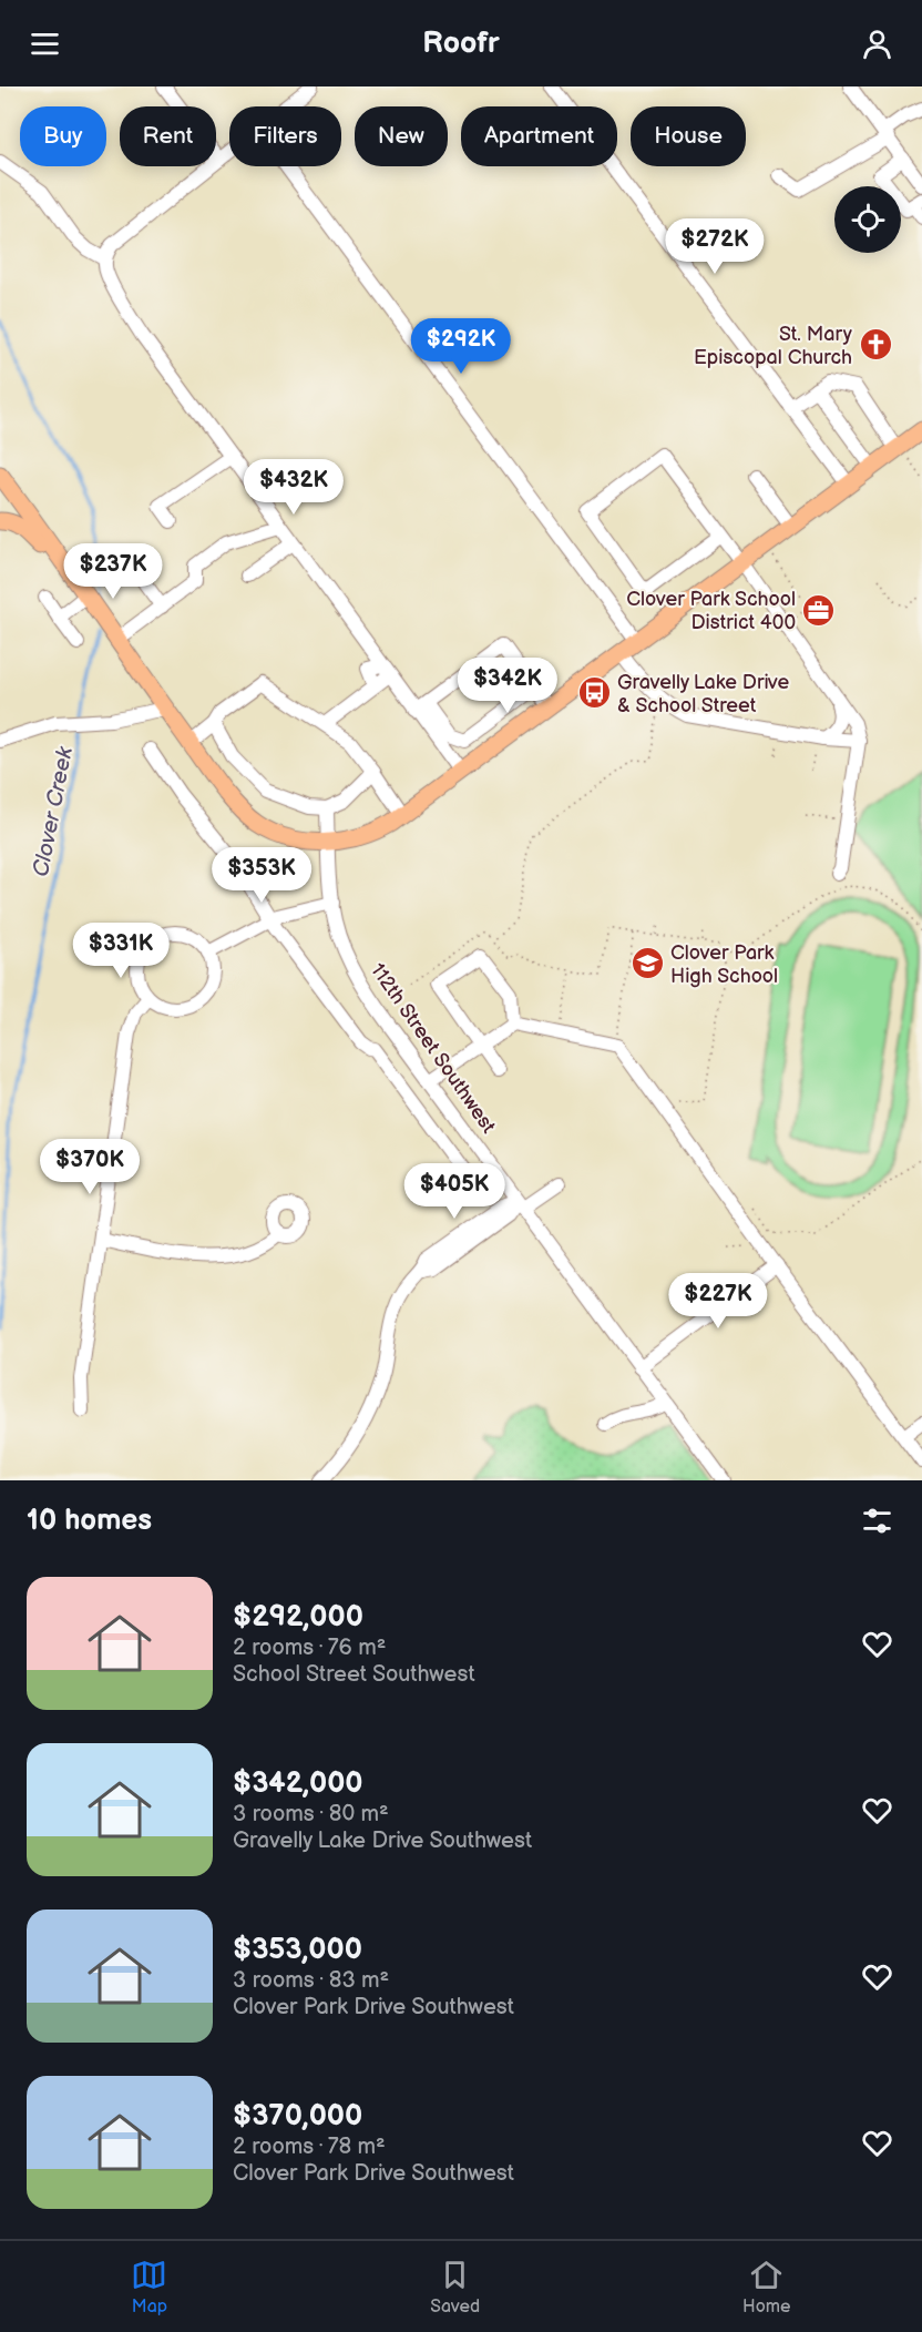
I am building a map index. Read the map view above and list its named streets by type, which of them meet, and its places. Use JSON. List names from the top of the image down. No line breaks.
{"streets":{"street":["112th Street Southwest"]},"water":["Clover Creek"],"places":{"church":["St. Mary Episcopal Church"],"office":["Clover Park School District 400"],"bus stop":["Gravelly Lake Drive & School Street"],"school or university":["Clover Park High School"]},"page":{"header":"Roofr","chip":["Buy","Rent","Filters","New","Apartment","House"],"price":["$272K","$292K","$432K","$237K","$342K","$353K","$331K","$370K","$405K","$227K"],"heading":"10 homes","list":[{"name":"$292,000","note":"2 rooms · 76 m² · School Street Southwest"},{"name":"$342,000","note":"3 rooms · 80 m² · Gravelly Lake Drive Southwest"},{"name":"$353,000","note":"3 rooms · 83 m² · Clover Park Drive Southwest"},{"name":"$370,000","note":"2 rooms · 78 m² · Clover Park Drive Southwest"}],"tabs":["Map","Saved","Home"]}}
